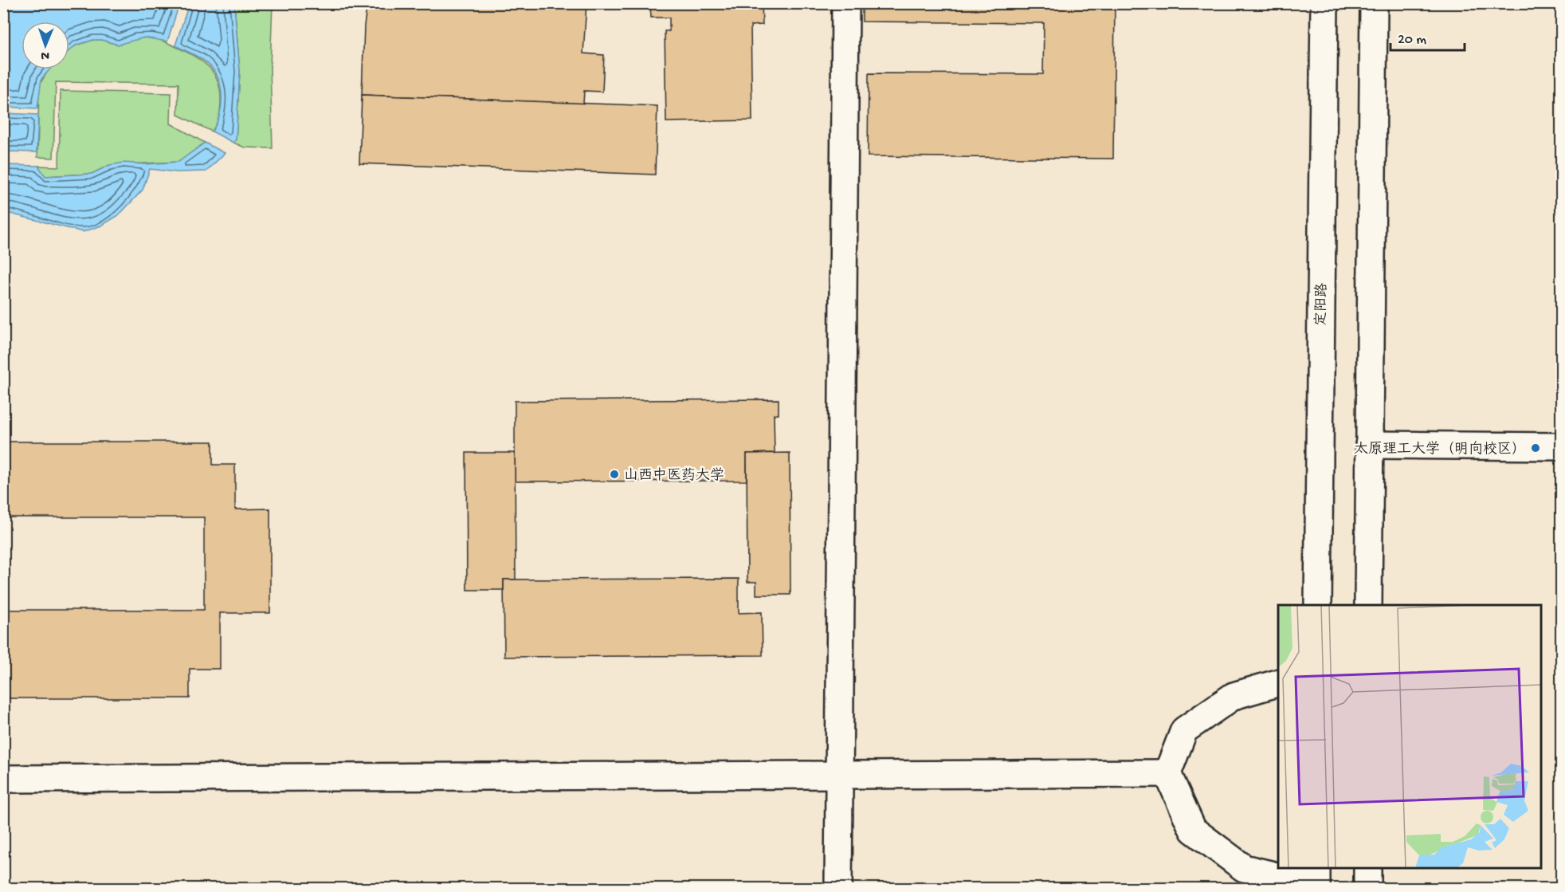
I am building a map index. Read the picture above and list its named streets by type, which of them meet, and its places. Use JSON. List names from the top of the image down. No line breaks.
{"streets":{"street":["定阳路"]},"places":["太原理工大学（明向校区）","山西中医药大学"],"scale_bar":"20 m","north":"bottom"}
